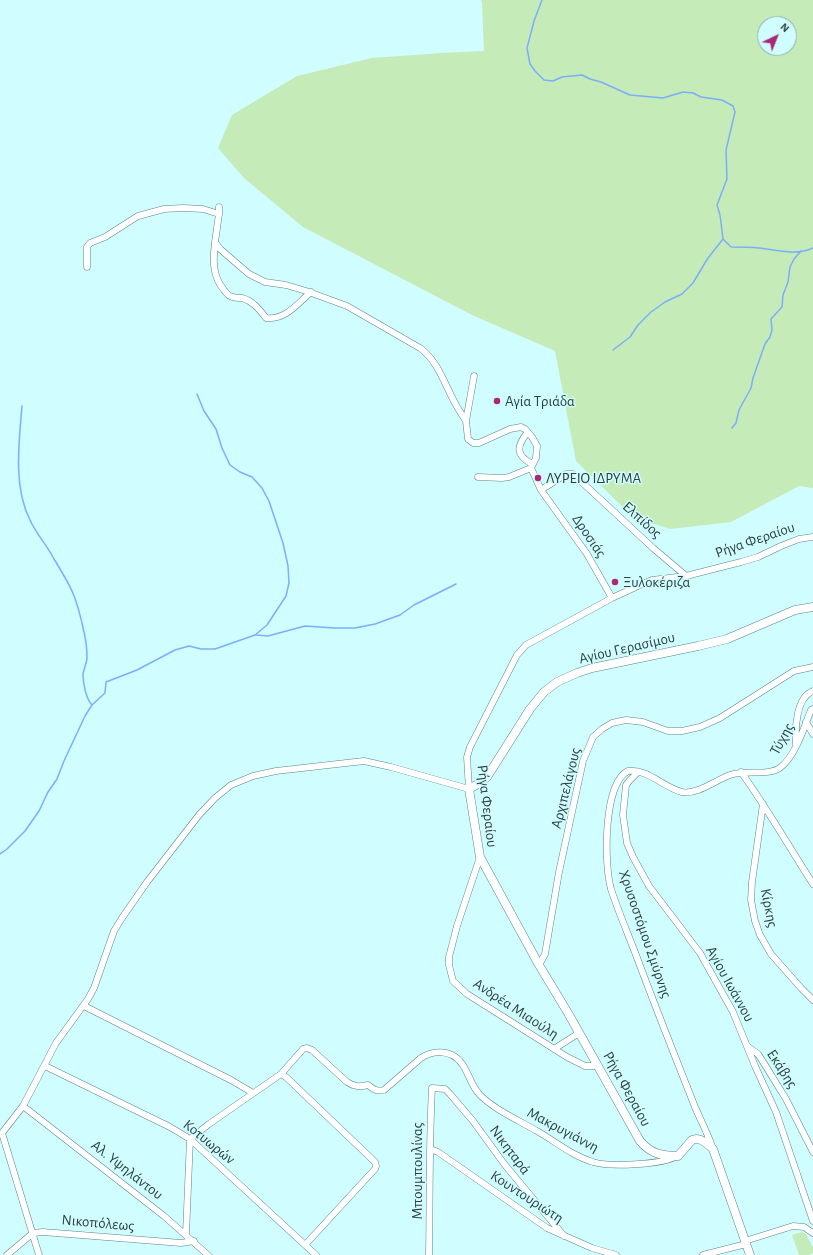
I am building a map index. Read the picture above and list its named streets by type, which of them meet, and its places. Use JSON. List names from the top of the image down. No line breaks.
{"streets":{"street":["Ελπίδος","Δροσιάς","Ρήγα Φεραίου","Αγίου Γερασίμου","Τύχης","Αρχιπελάγους","Κίρκης","Χρυσοστόμου Σμύρνης","Αγίου Ιωάννου","Ανδρέα Μιαούλη","Εκάβης","Μακρυγιάννη","Κοτυωρών","Νικηταρά","Αλ. Υψηλάντου","Μπουμπουλίνας","Κουντουριώτη","Νικοπόλεως"]},"crossings":[["Ελπίδος","Δροσιάς"],["Ελπίδος","Ρήγα Φεραίου"],["Δροσιάς","Ρήγα Φεραίου"],["Ρήγα Φεραίου","Αγίου Γερασίμου"],["Ρήγα Φεραίου","Αρχιπελάγους"],["Ρήγα Φεραίου","Ανδρέα Μιαούλη"],["Ρήγα Φεραίου","Μακρυγιάννη"],["Χρυσοστόμου Σμύρνης","Αγίου Ιωάννου"],["Αγίου Ιωάννου","Εκάβης"],["Νικηταρά","Μπουμπουλίνας"],["Νικηταρά","Κουντουριώτη"],["Αλ. Υψηλάντου","Νικοπόλεως"],["Μπουμπουλίνας","Κουντουριώτη"]],"places":["Αγία Τριάδα","ΛΥΡΕΙΟ ΙΔΡΥΜΑ","Ξυλοκέριζα"],"north":"top right"}
